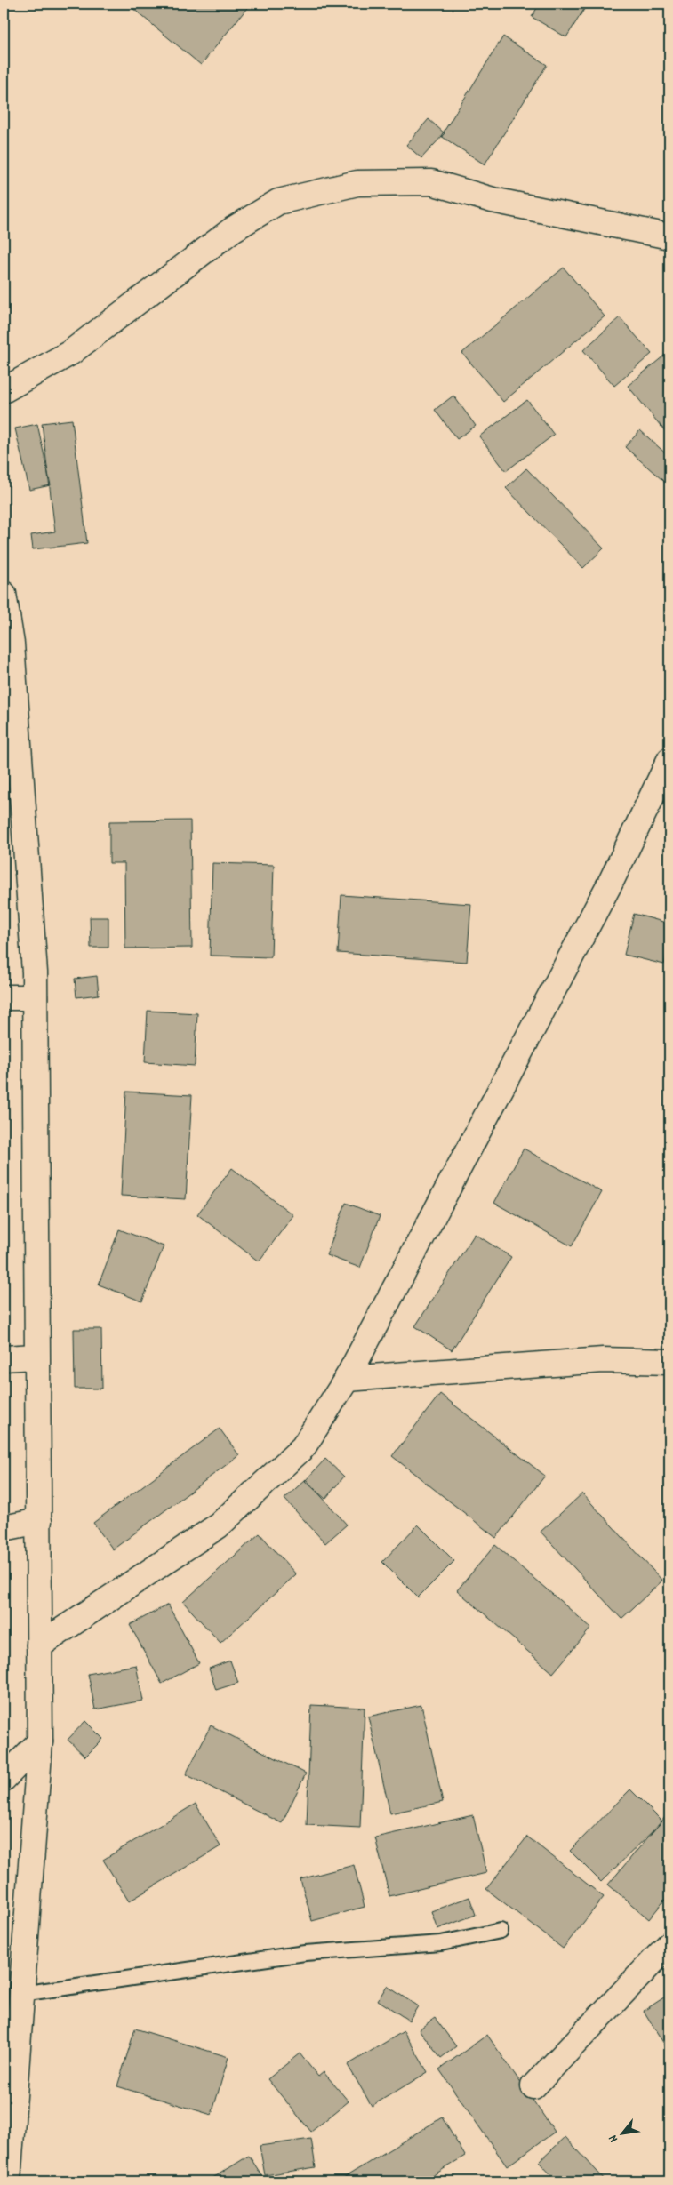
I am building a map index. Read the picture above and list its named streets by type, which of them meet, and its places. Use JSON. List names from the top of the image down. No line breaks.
{"north":"bottom left"}
